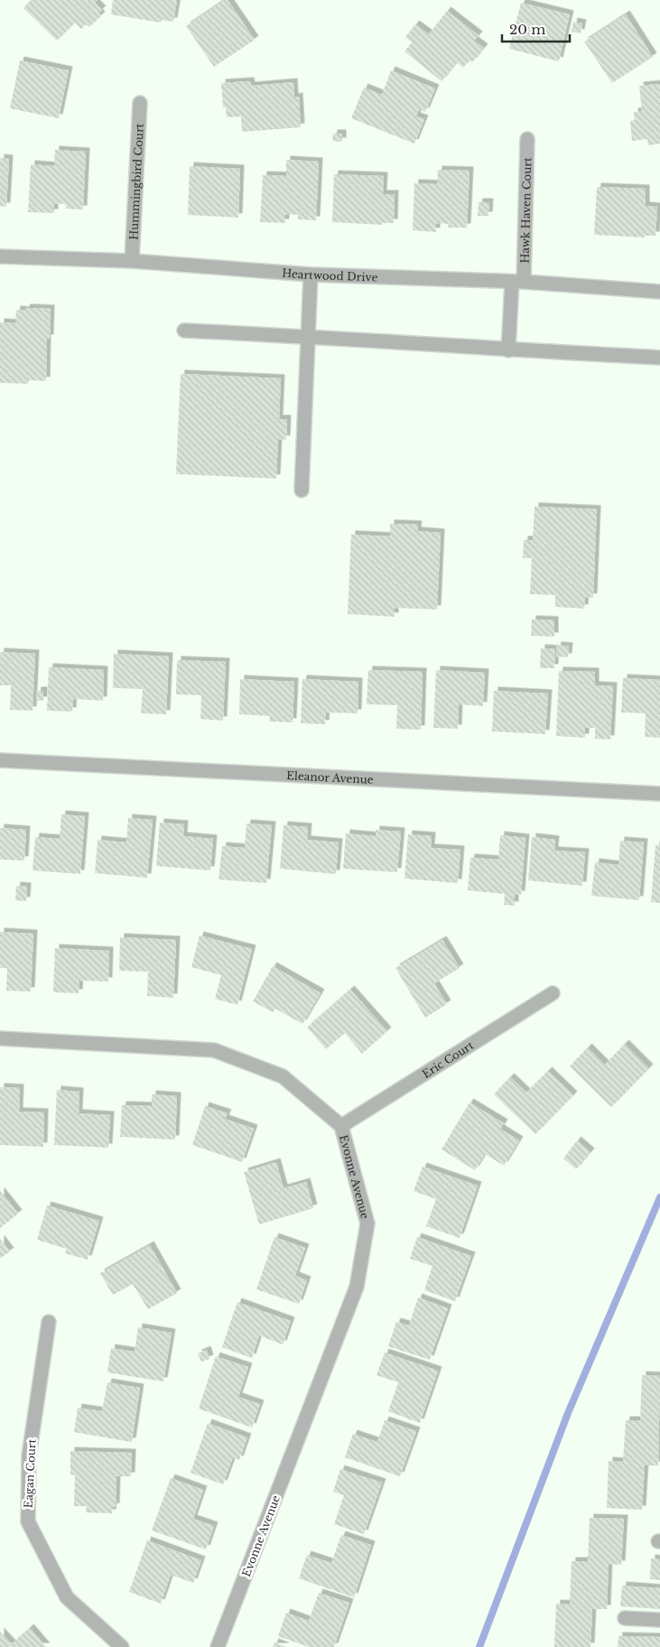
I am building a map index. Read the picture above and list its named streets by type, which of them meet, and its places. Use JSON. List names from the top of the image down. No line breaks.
{"streets":{"street":["Hummingbird Court","Hawk Haven Court","Heartwood Drive","Eleanor Avenue","Eric Court","Evonne Avenue","Eagan Court"]},"crossings":[["Hummingbird Court","Heartwood Drive"],["Hawk Haven Court","Heartwood Drive"],["Eric Court","Evonne Avenue"]],"scale_bar":"20 m"}
